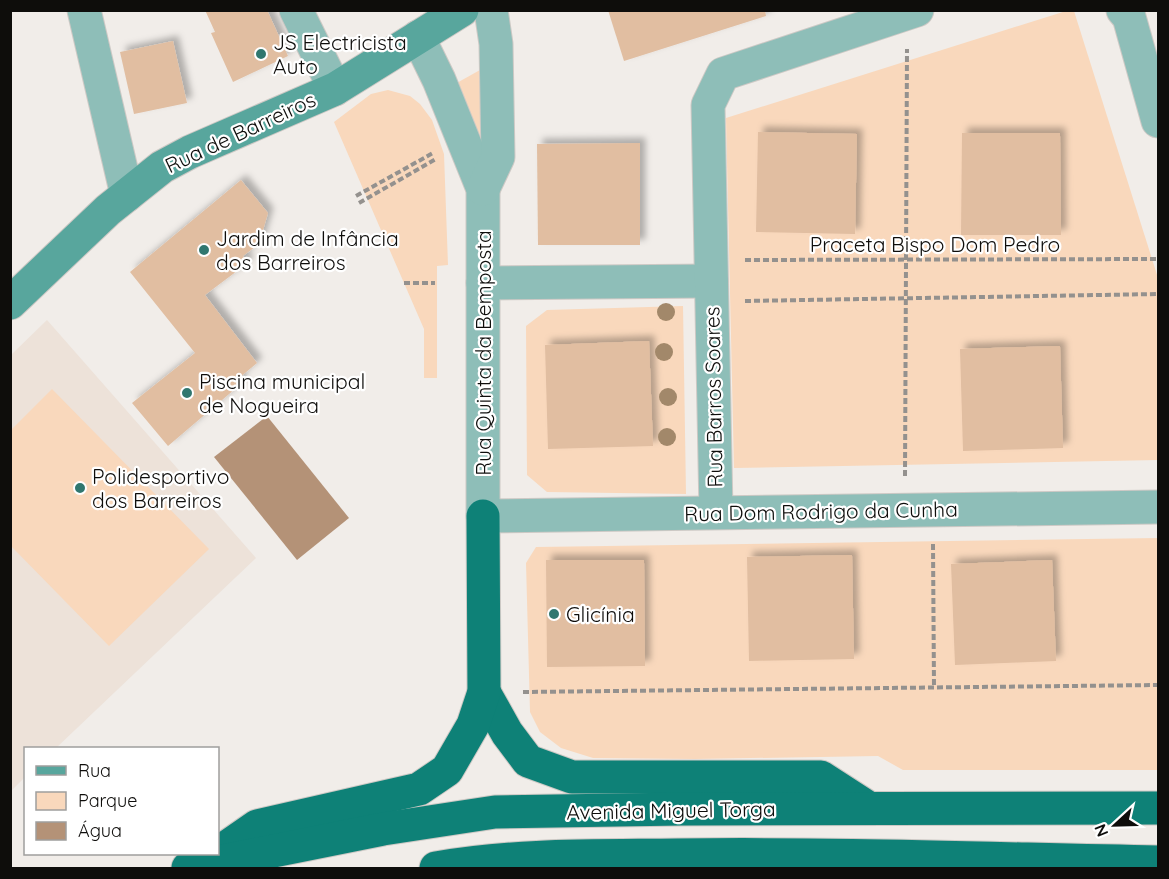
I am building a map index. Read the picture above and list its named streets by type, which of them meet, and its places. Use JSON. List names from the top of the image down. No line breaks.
{"streets":{"highway":["Avenida Miguel Torga"],"street":["Rua de Barreiros","Rua Quinta da Bemposta","Rua Barros Soares","Rua Dom Rodrigo da Cunha"],"path":["Praceta Bispo Dom Pedro"]},"crossings":[["Rua de Barreiros","Rua Quinta da Bemposta"],["Praceta Bispo Dom Pedro","Rua Barros Soares"],["Rua Quinta da Bemposta","Rua Barros Soares"],["Rua Quinta da Bemposta","Rua Dom Rodrigo da Cunha"],["Rua Barros Soares","Rua Dom Rodrigo da Cunha"]],"places":["JS Electricista Auto","Jardim de Infância dos Barreiros","Piscina municipal de Nogueira","Polidesportivo dos Barreiros","Glicínia"],"legend":["Rua","Parque","Água"],"north":"left"}
